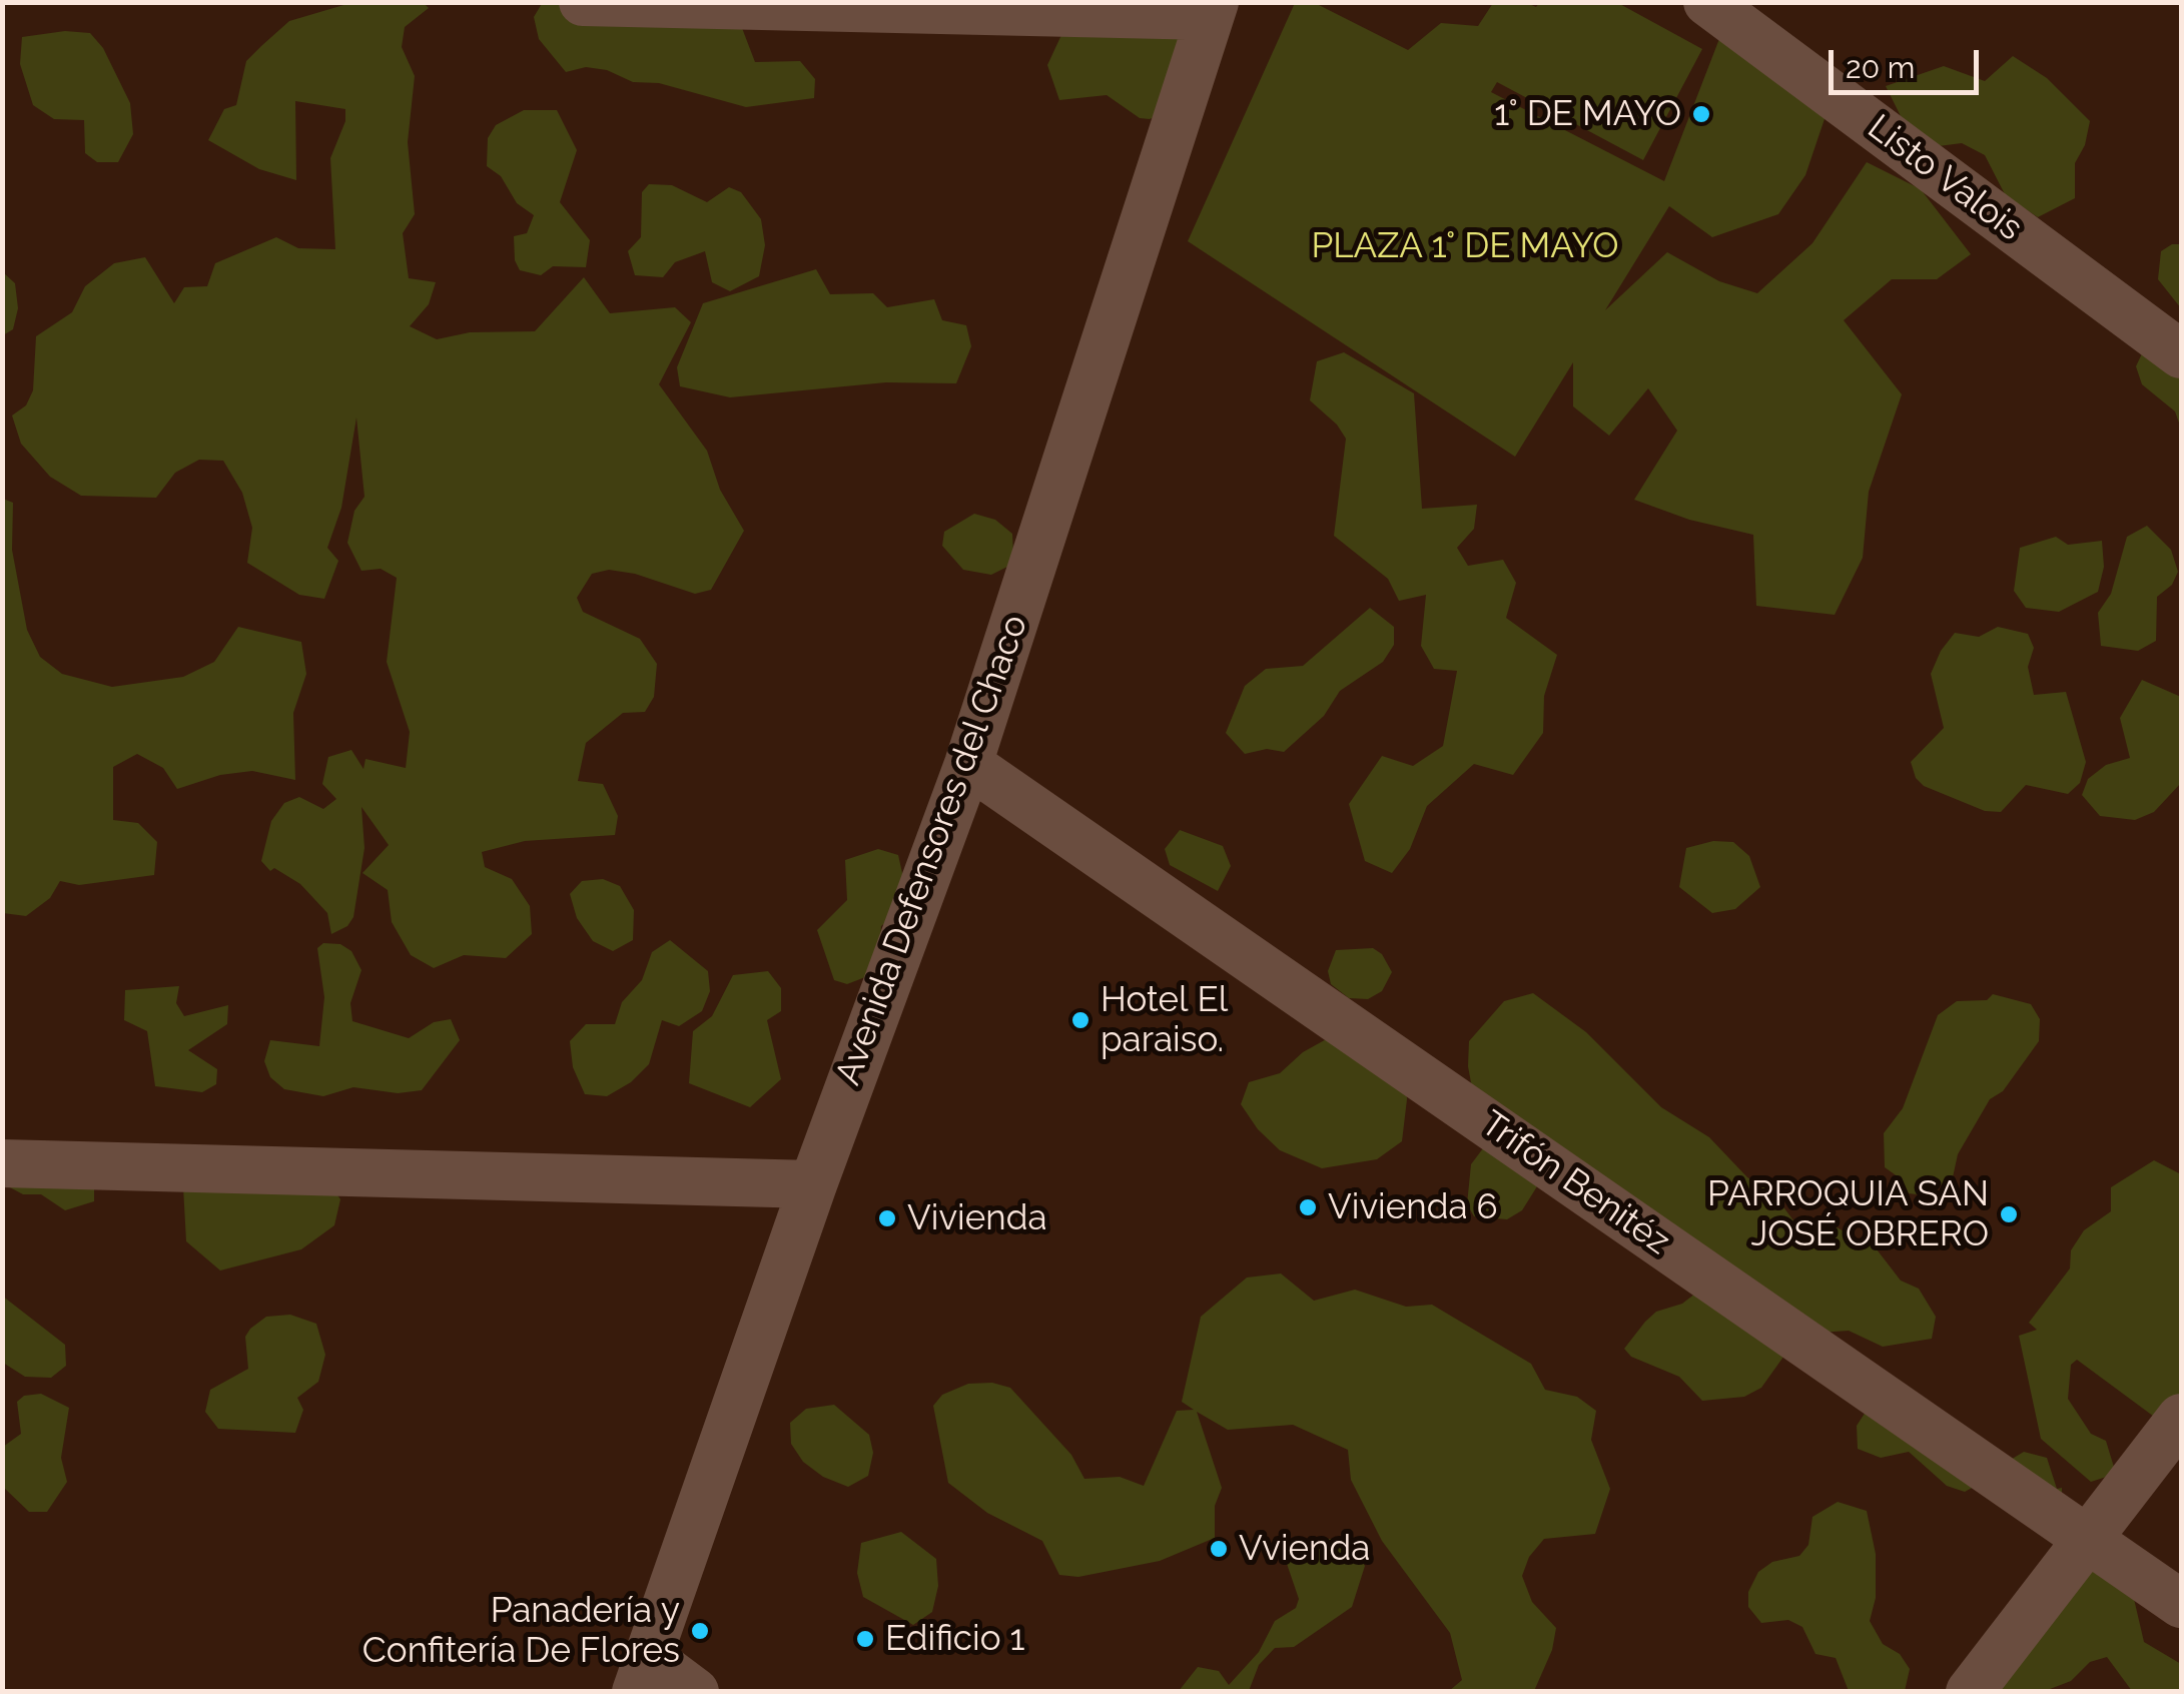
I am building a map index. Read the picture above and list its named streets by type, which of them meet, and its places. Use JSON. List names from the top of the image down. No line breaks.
{"streets":{"street":["Listo Valois","Avenida Defensores del Chaco","Trifón Benitéz"]},"crossings":[["Avenida Defensores del Chaco","Trifón Benitéz"]],"parks":["PLAZA 1° DE MAYO"],"places":["1° DE MAYO","Hotel El paraiso.","Vivienda 6","PARROQUIA SAN JOSÉ OBRERO","Vivienda","Vvienda","Panadería y Confitería De Flores","Edificio 1"],"scale_bar":"20 m"}
